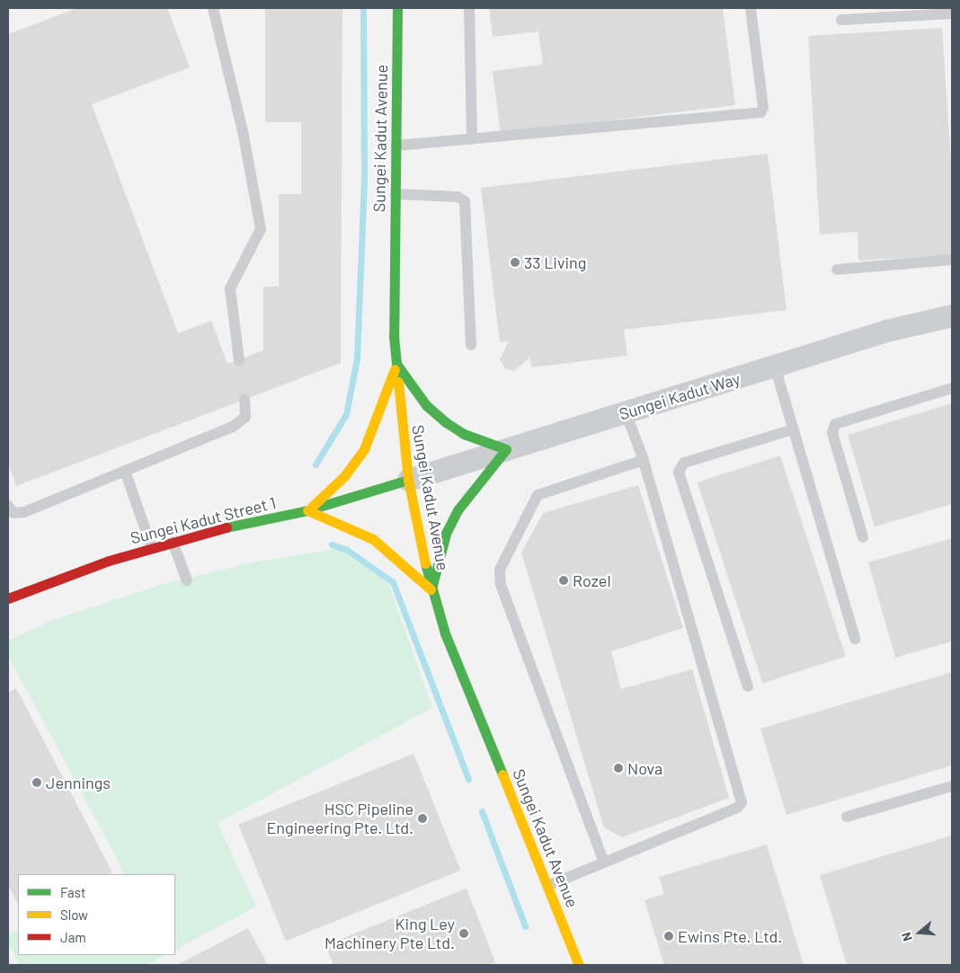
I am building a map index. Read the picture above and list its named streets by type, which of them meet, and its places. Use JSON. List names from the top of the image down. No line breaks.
{"streets":{"street":["Sungei Kadut Avenue","Sungei Kadut Way","Sungei Kadut Street 1"]},"crossings":[["Sungei Kadut Avenue","Sungei Kadut Way"],["Sungei Kadut Avenue","Sungei Kadut Street 1"],["Sungei Kadut Way","Sungei Kadut Street 1"]],"places":["33 Living","Rozel","Nova","Jennings","HSC Pipeline Engineering Pte. Ltd.","King Ley Machinery Pte Ltd.","Ewins Pte. Ltd."],"legend":["Fast","Slow","Jam"],"north":"left"}
